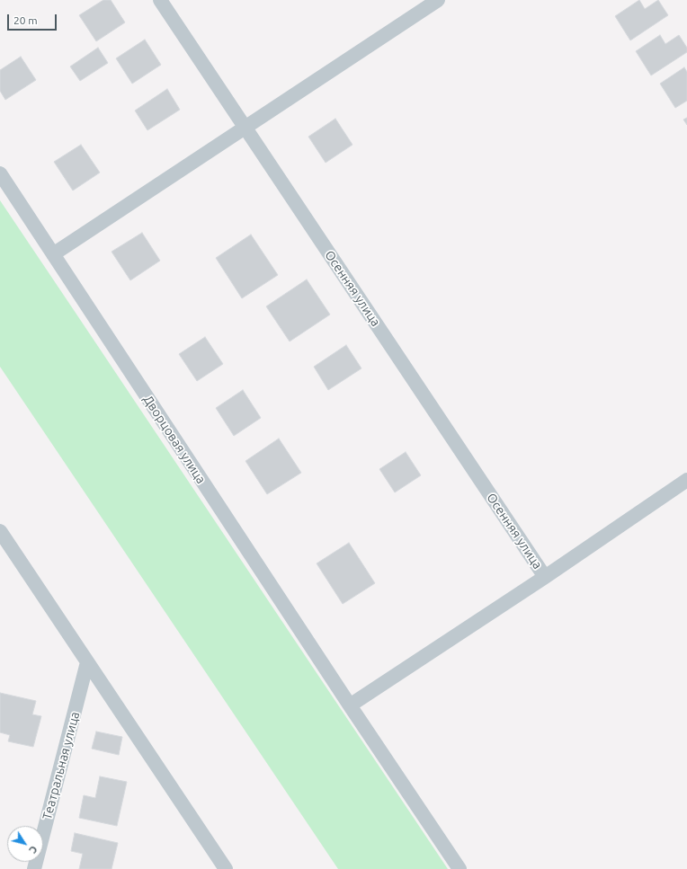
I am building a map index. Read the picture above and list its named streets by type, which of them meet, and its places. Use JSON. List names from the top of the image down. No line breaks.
{"streets":{"street":["Осенняя улица","Дворцовая улица","Театральная улица"]},"scale_bar":"20 m","north":"bottom right"}
